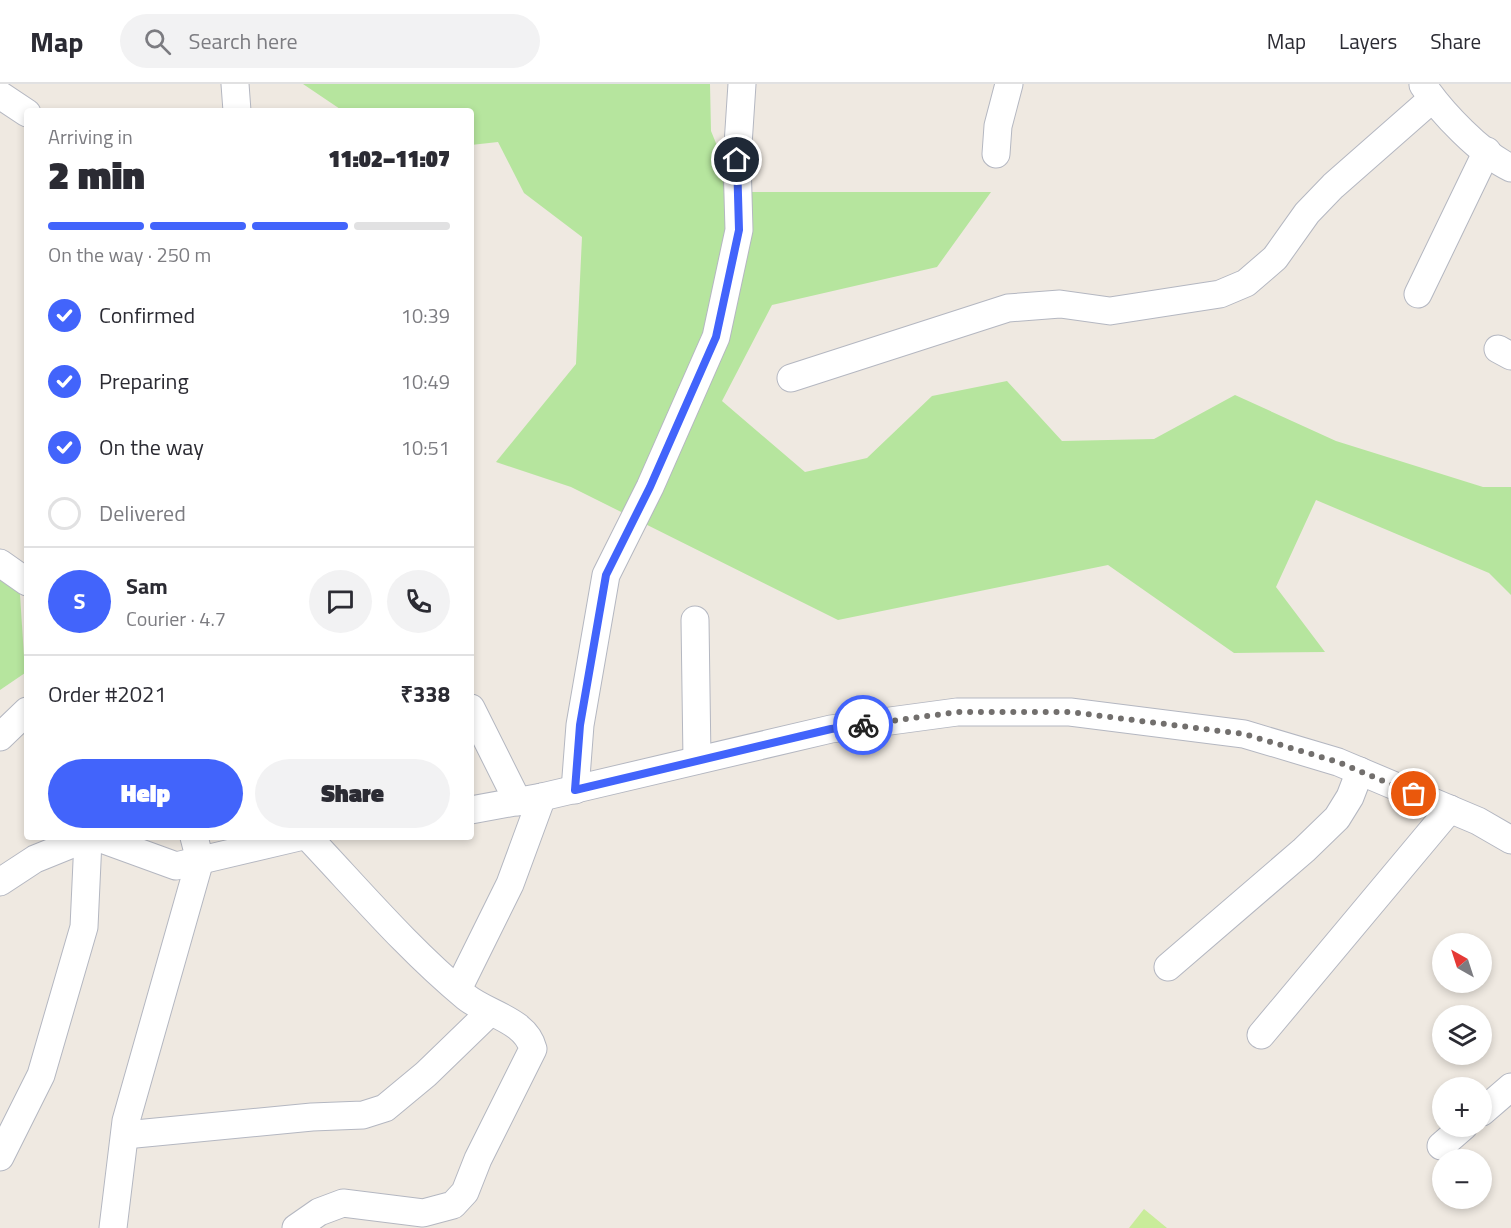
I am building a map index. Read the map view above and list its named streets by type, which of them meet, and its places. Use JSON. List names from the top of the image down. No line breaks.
{"north":"top left","page":{"header":"Map","search":"Search here","nav":["Map","Layers","Share"],"heading":["2 min","Arriving in","11:02–11:07"],"panel":["Sam","Courier · 4.7","Order #2021","₹338"],"bar":"On the way · 250 m","list":[["Confirmed","10:39"],["Preparing","10:49"],["On the way","10:51"],"Delivered"],"round":"S","buttons":["Help","Share"],"map_buttons":["+","−"]}}
